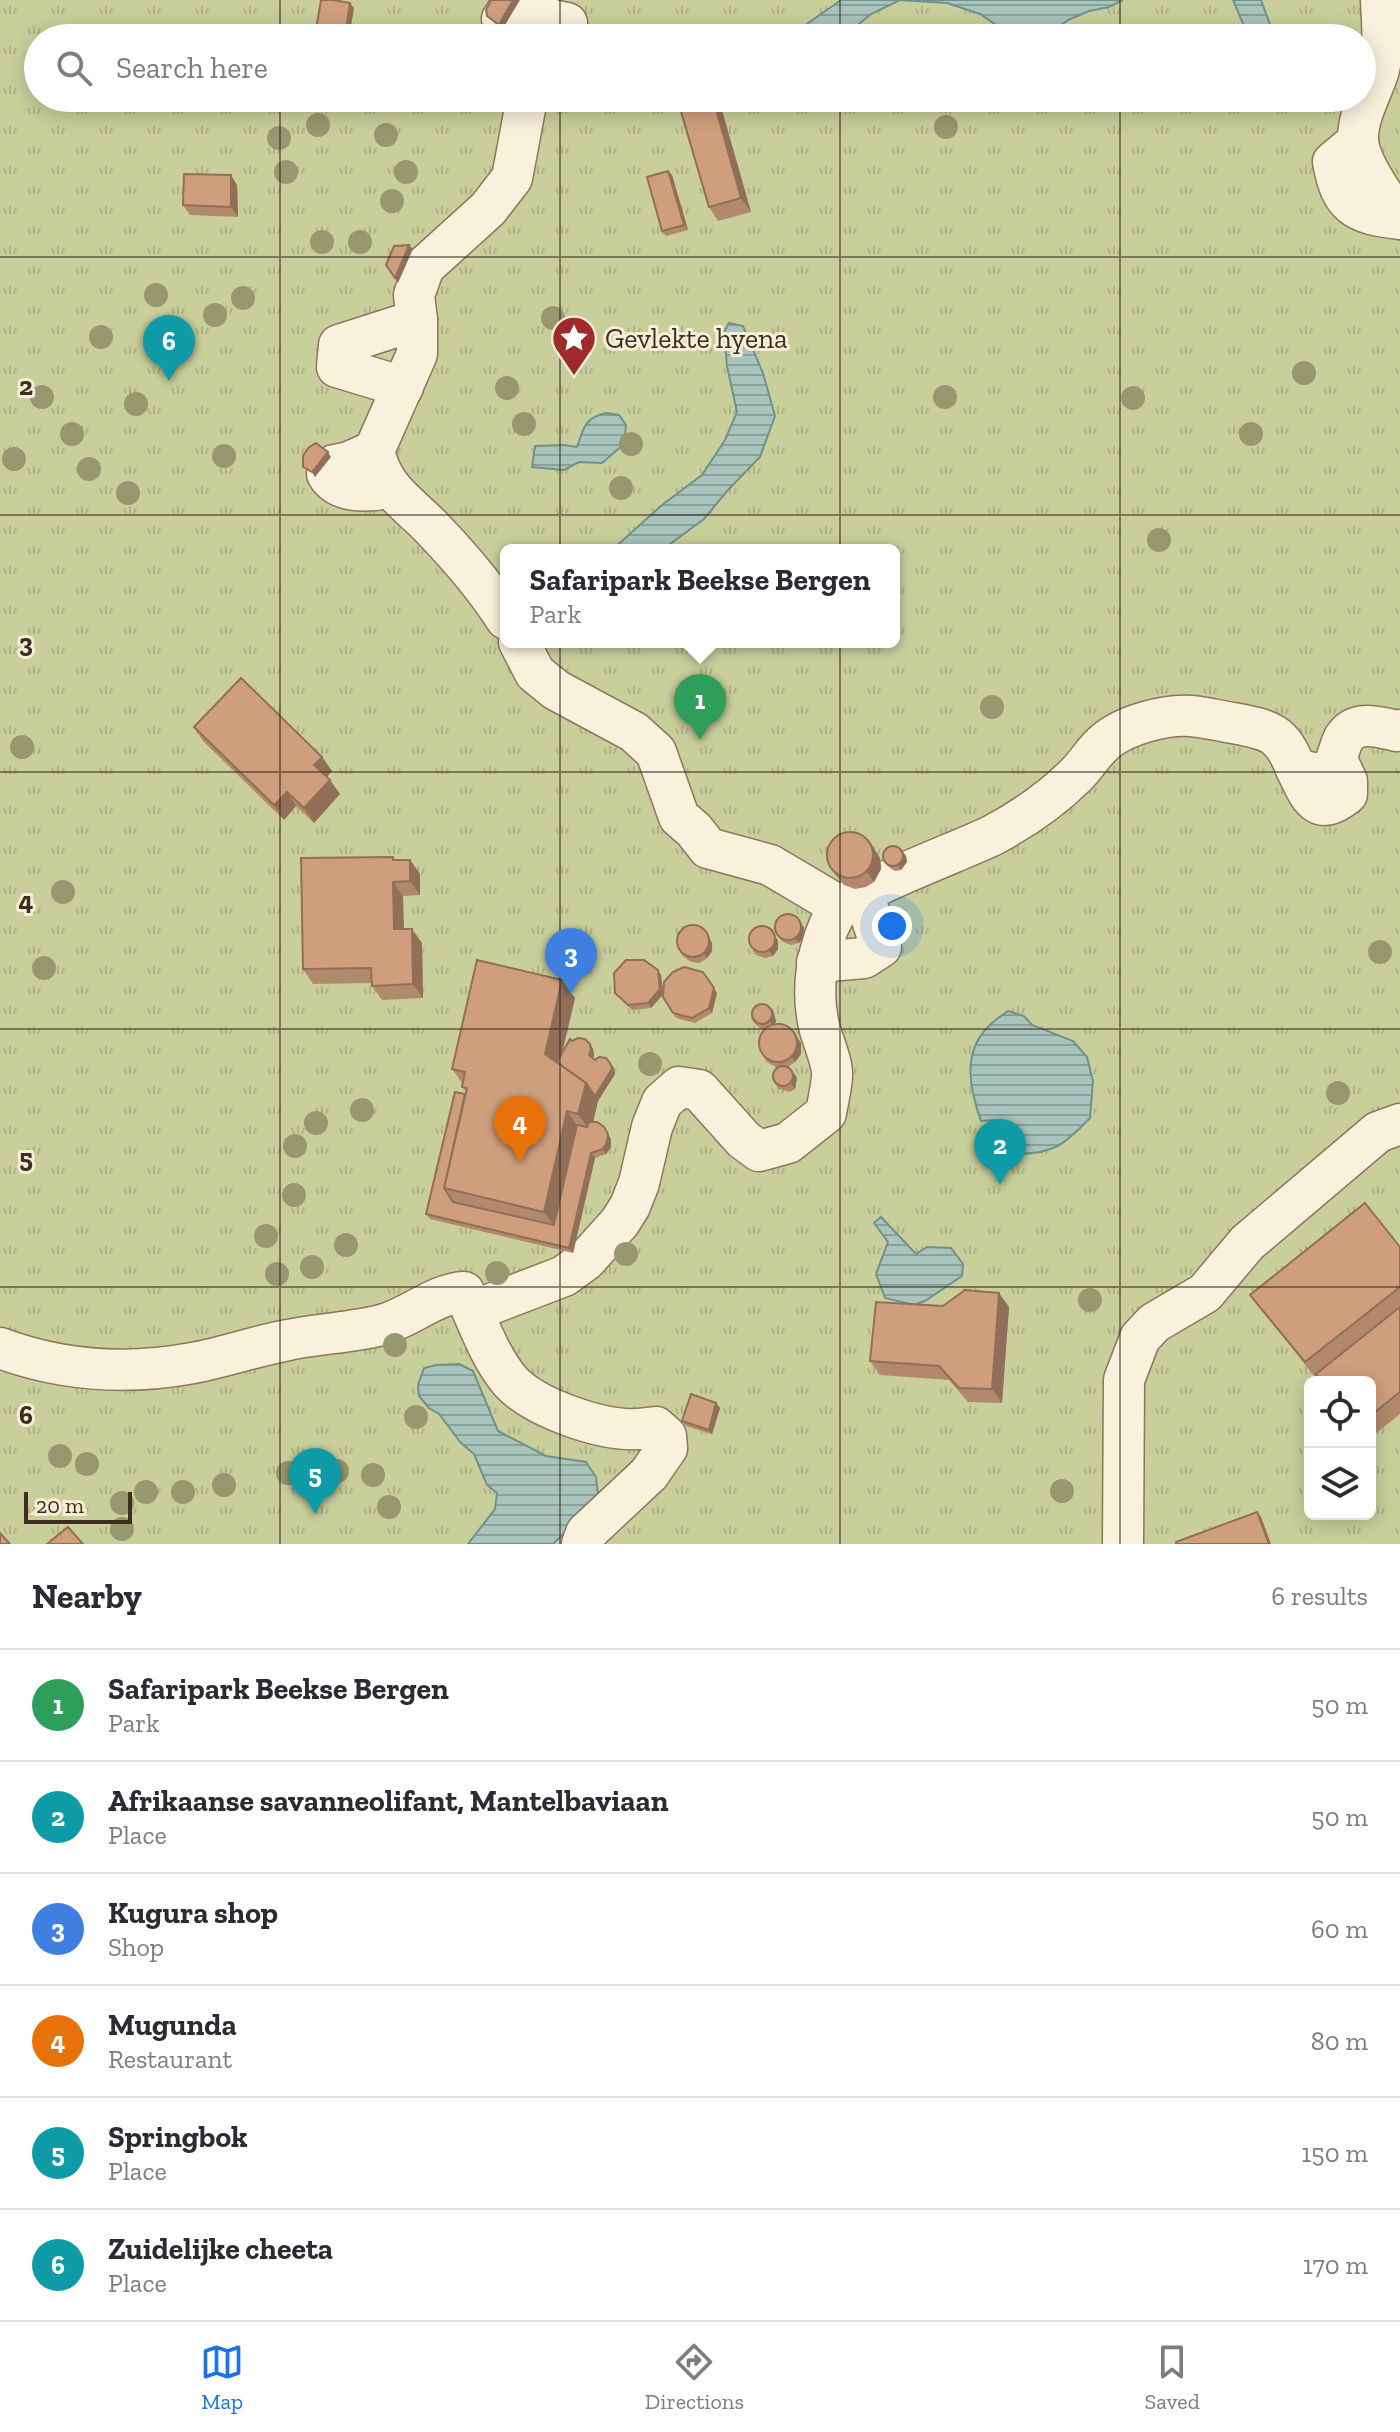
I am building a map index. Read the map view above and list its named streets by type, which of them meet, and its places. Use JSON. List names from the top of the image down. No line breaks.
{"places":{"place":["Gevlekte hyena"]},"scale_bar":"20 m","page":{"search":"Search here","pins":["6","1","3","4","2","5"],"popup":["Safaripark Beekse Bergen","Park"],"scale":"20 m","heading":["Nearby","6 results"],"list":[{"mark":"1","name":"Safaripark Beekse Bergen","note":"Park","value":"50 m"},{"mark":"2","name":"Afrikaanse savanneolifant, Mantelbaviaan","note":"Place","value":"50 m"},{"mark":"3","name":"Kugura shop","note":"Shop","value":"60 m"},{"mark":"4","name":"Mugunda","note":"Restaurant","value":"80 m"},{"mark":"5","name":"Springbok","note":"Place","value":"150 m"},{"mark":"6","name":"Zuidelijke cheeta","note":"Place","value":"170 m"}],"nav":["Map","Directions","Saved"]},"grid":{"rows":["2","3","4","5","6"]}}
